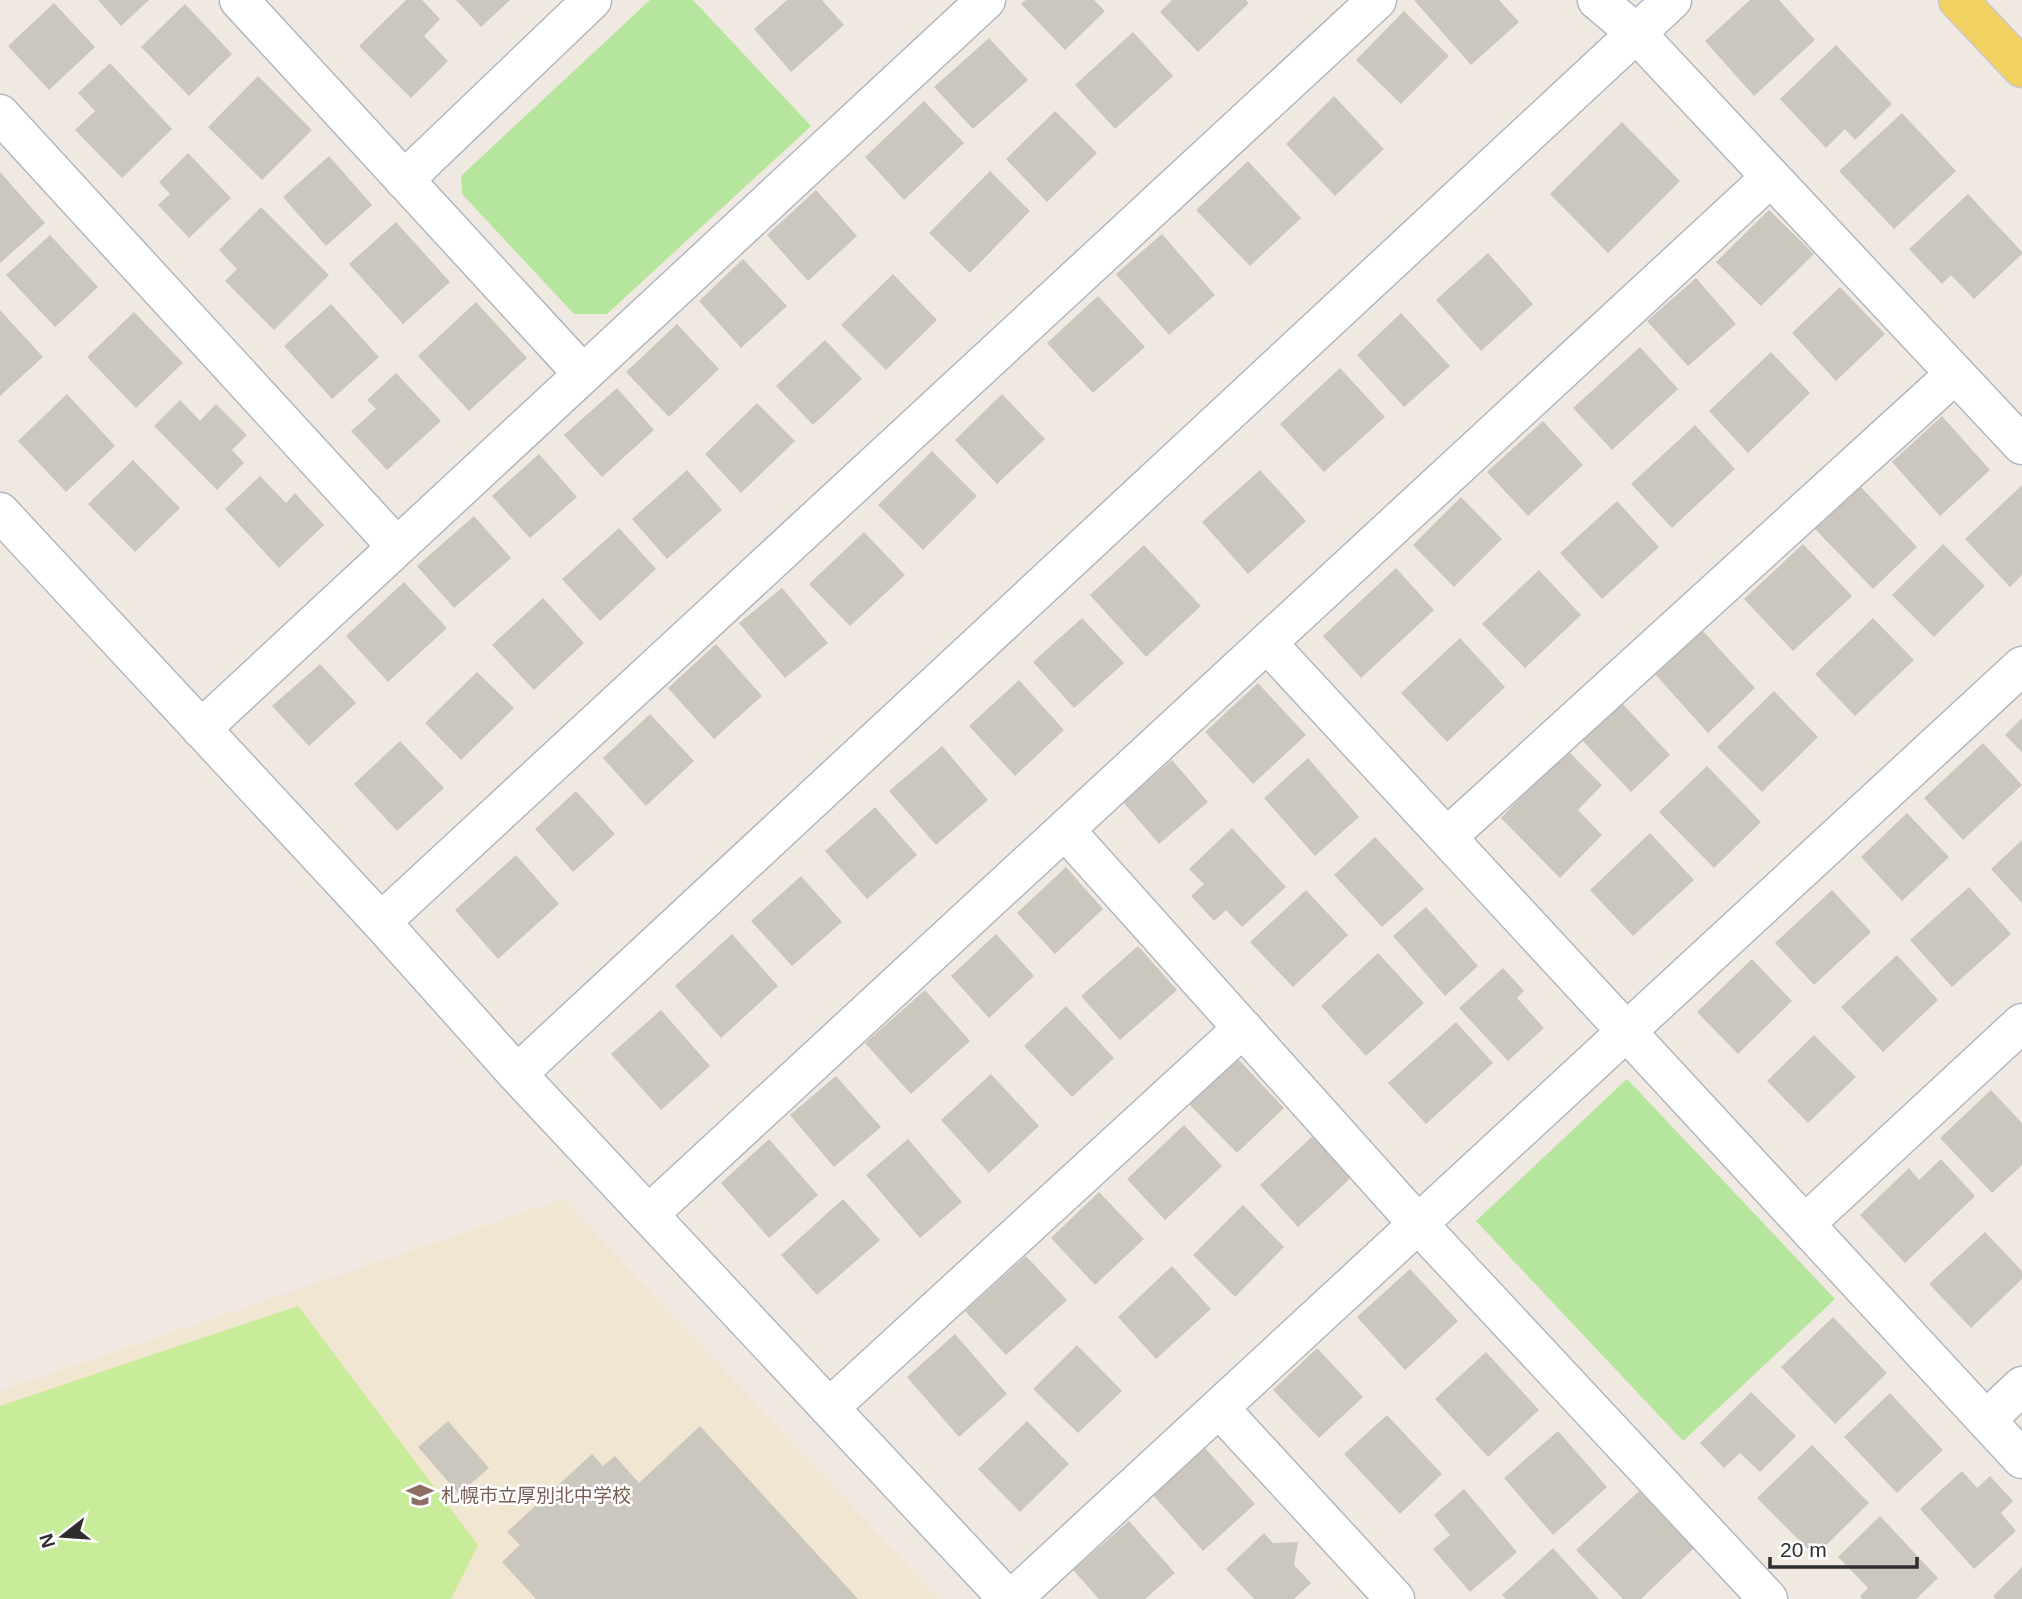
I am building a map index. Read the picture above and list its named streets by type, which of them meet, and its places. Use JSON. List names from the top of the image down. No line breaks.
{"places":{"school or university":["札幌市立厚別北中学校"]},"scale_bar":"20 m","north":"left"}
